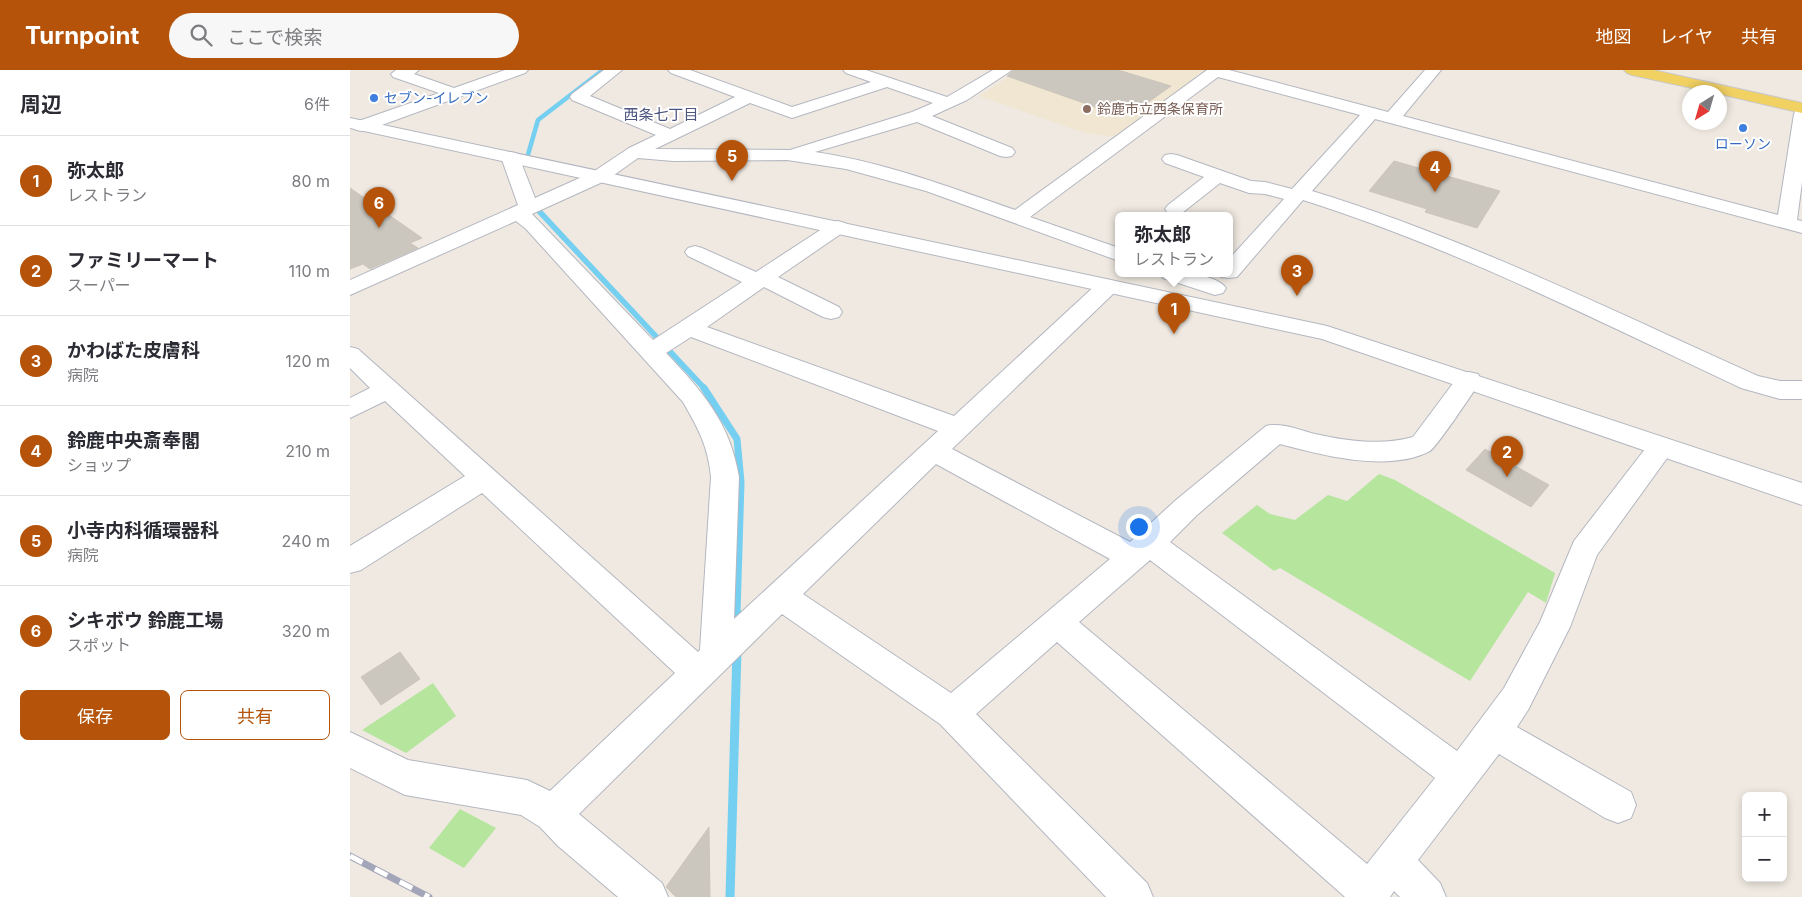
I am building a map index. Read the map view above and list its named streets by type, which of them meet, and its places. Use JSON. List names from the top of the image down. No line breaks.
{"districts":["西条七丁目"],"places":["セブン-イレブン","鈴鹿市立西条保育所","ローソン"],"north":"bottom left","page":{"header":"Turnpoint","search":"ここで検索","nav":["地図","レイヤ","共有"],"heading":["周辺","6件"],"list":[{"mark":"1","name":"弥太郎","note":"レストラン","value":"80 m"},{"mark":"2","name":"ファミリーマート","note":"スーパー","value":"110 m"},{"mark":"3","name":"かわばた皮膚科","note":"病院","value":"120 m"},{"mark":"4","name":"鈴鹿中央斎奉閣","note":"ショップ","value":"210 m"},{"mark":"5","name":"小寺内科循環器科","note":"病院","value":"240 m"},{"mark":"6","name":"シキボウ 鈴鹿工場","note":"スポット","value":"320 m"}],"pins":["5","4","6","3","1","2"],"popup":["弥太郎","レストラン"],"buttons":["保存","共有"],"map_buttons":["+","−"]}}
